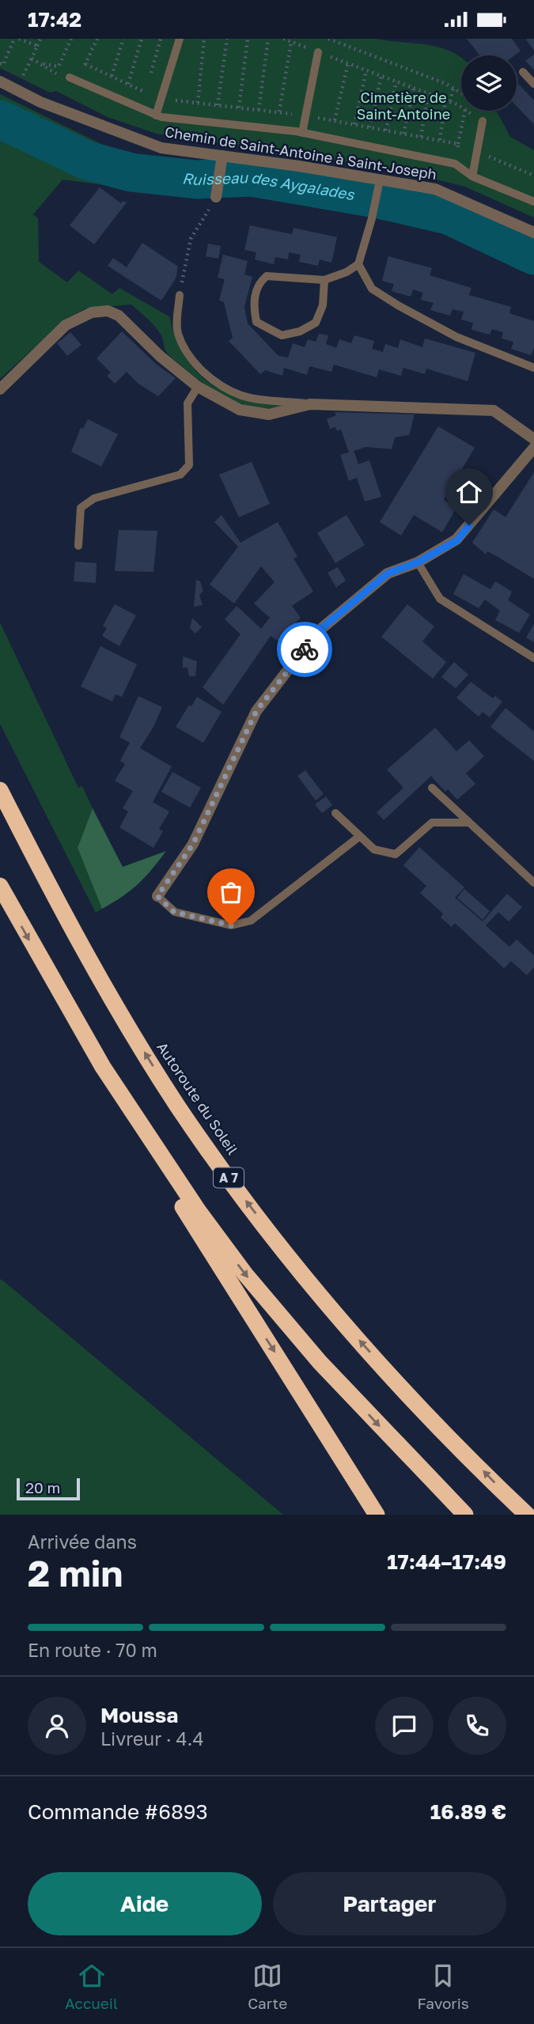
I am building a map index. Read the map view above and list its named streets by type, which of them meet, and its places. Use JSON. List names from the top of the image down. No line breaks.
{"streets":{"highway":["Autoroute du Soleil","A 7"],"street":["Chemin de Saint-Antoine à Saint-Joseph"]},"water":["Ruisseau des Aygalades"],"parks":["Cimetière de Saint-Antoine"],"scale_bar":"20 m","page":{"status":"17:42","scale":"20 m","heading":["2 min","Arrivée dans","17:44–17:49"],"panel":["Moussa","Livreur · 4.4","Commande #6893","16.89 €"],"bar":"En route · 70 m","buttons":["Aide","Partager"],"tabs":["Accueil","Carte","Favoris"]}}
